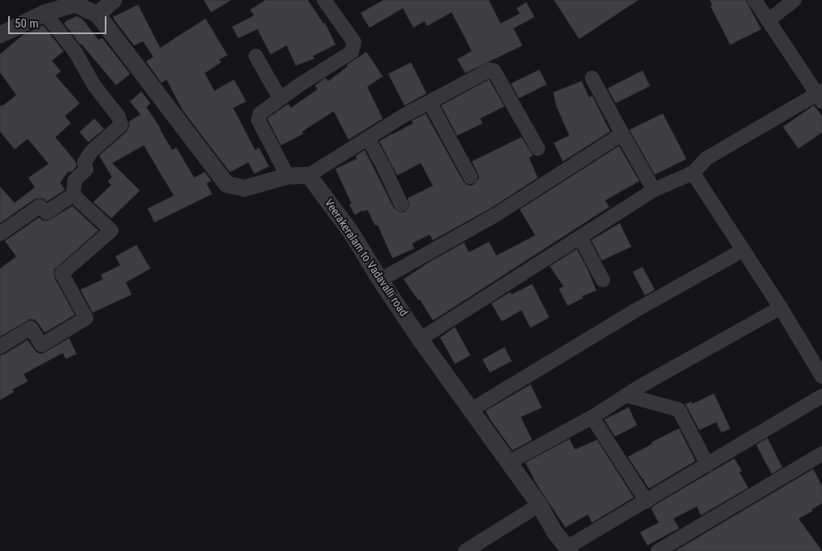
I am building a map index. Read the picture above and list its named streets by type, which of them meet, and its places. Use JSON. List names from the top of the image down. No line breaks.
{"streets":{"street":["Veerakeralam to Vadavalli road"]},"scale_bar":"50 m"}
